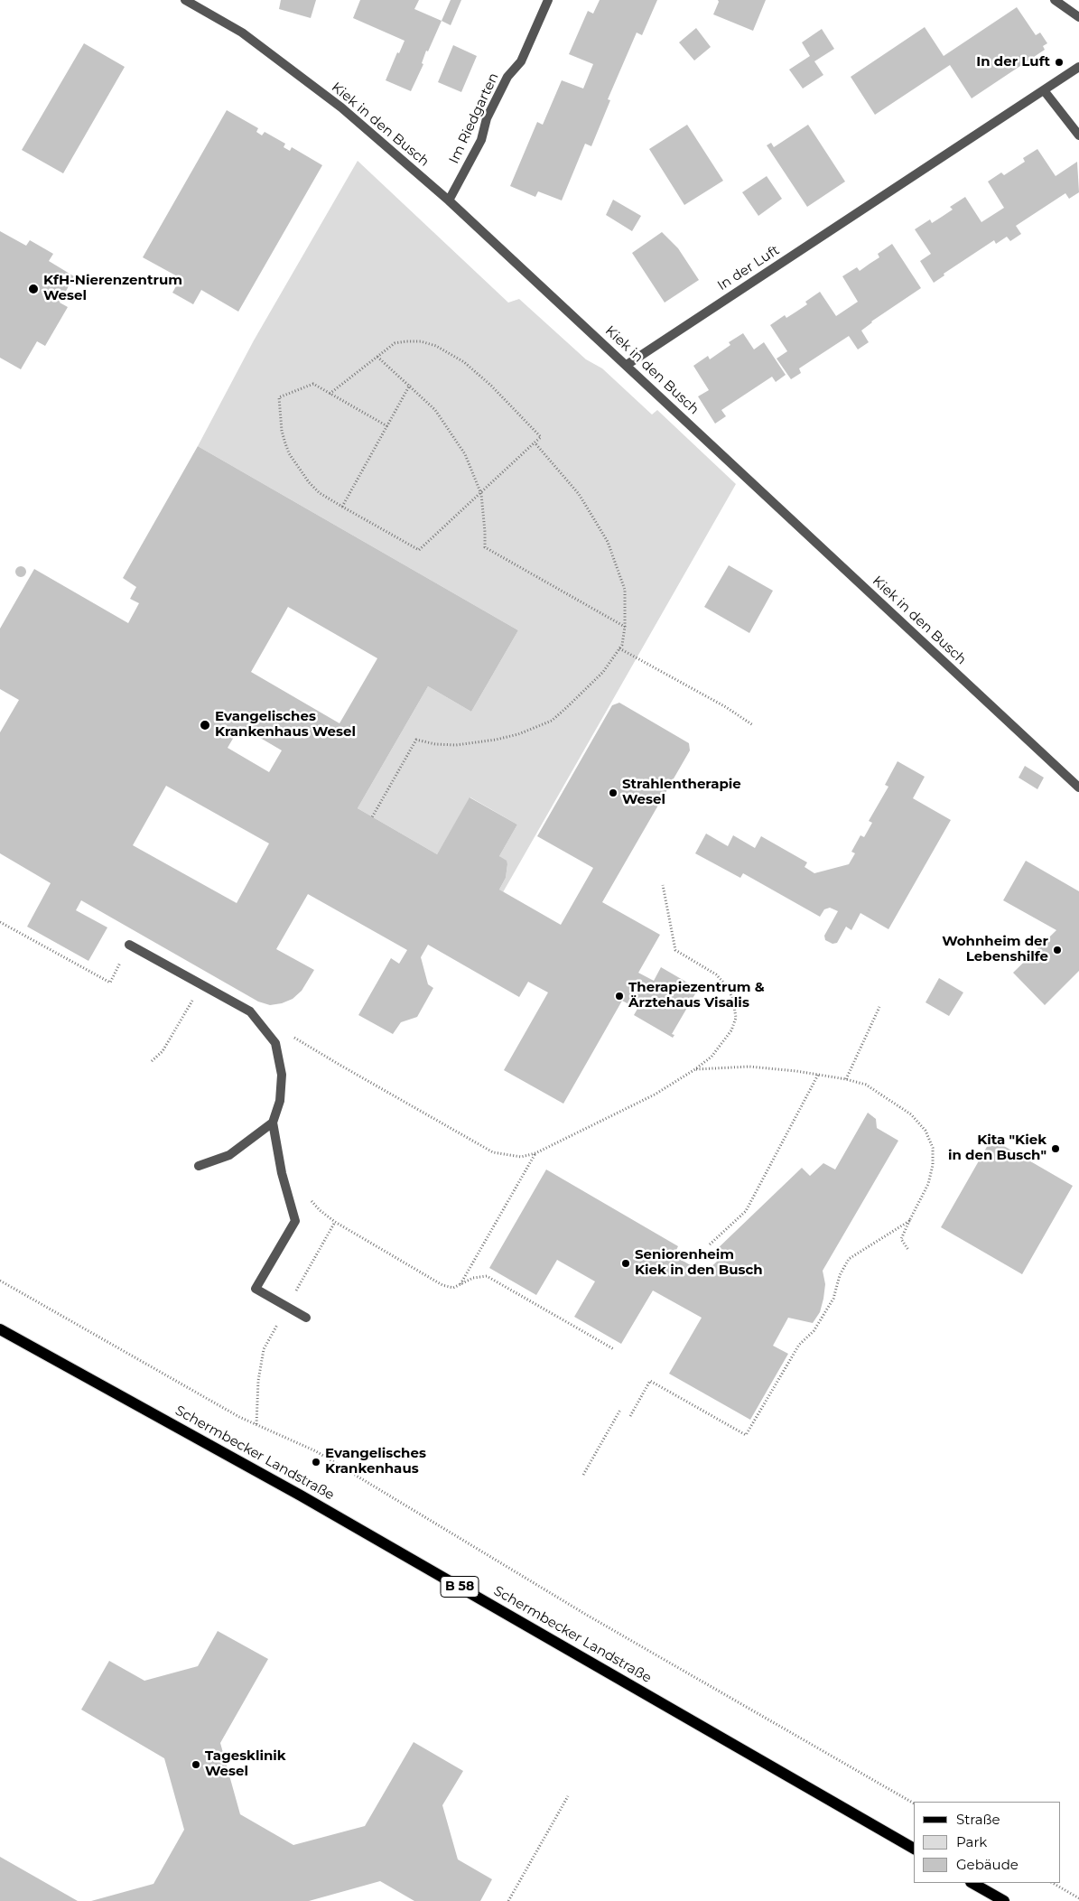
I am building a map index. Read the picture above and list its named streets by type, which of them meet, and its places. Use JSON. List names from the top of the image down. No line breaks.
{"streets":{"main road":["Schermbecker Landstraße","B 58"],"street":["Im Riedgarten","Kiek in den Busch","In der Luft"]},"crossings":[["Im Riedgarten","Kiek in den Busch"],["Kiek in den Busch","In der Luft"]],"places":["In der Luft","KfH-Nierenzentrum Wesel","Evangelisches Krankenhaus Wesel","Strahlentherapie Wesel","Wohnheim der Lebenshilfe","Therapiezentrum & Ärztehaus Visalis","Kita \"Kiek in den Busch\"","Seniorenheim Kiek in den Busch","Evangelisches Krankenhaus","Tagesklinik Wesel"],"legend":["Straße","Park","Gebäude"]}
